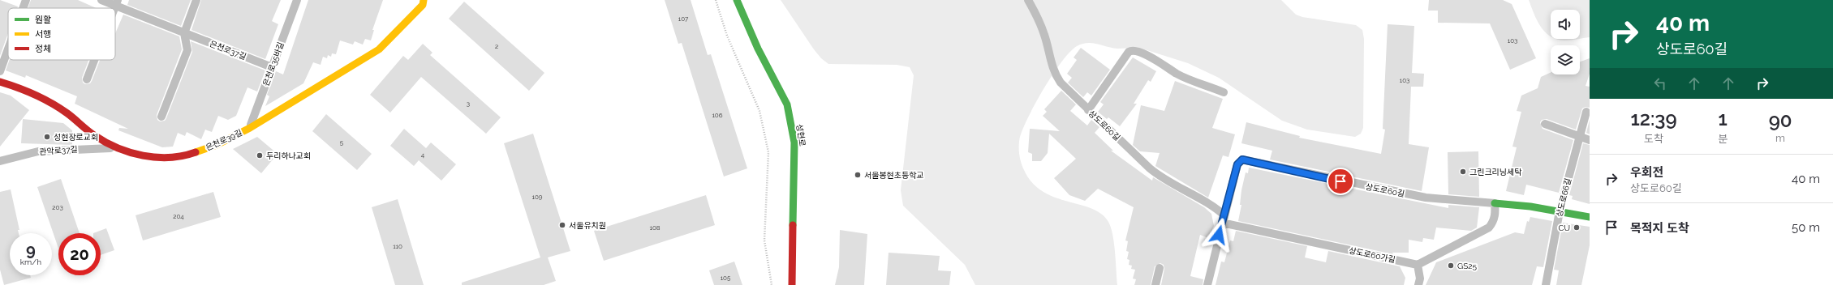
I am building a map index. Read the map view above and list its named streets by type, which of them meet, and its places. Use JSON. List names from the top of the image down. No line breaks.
{"streets":{"street":["상도로60길","성현로","은천로39길"],"lane":["은천로37길","은천로35바길","관악로37길","상도로66길","상도로60가길"]},"crossings":[["은천로37길","은천로35바길"],["은천로35바길","은천로39길"],["상도로60길","상도로66길"],["상도로60길","상도로60가길"],["은천로39길","관악로37길"]],"places":["성현장로교회","두리하나교회","그린크리닝세탁","서울봉현초등학교","서울유치원","CU","GS25"],"house_numbers":["107","103","2","103","3","106","5","4","109","203","204","108","110","105"],"legend":["원활","서행","정체"],"page":{"turn":["40 m","상도로60길"],"eta":["12:39","도착","1","분","90","m"],"list":[{"name":"우회전","note":"상도로60길","value":"40 m"},{"name":"목적지 도착","value":"50 m"}],"speed":"9 km/h","limit":"20"}}
